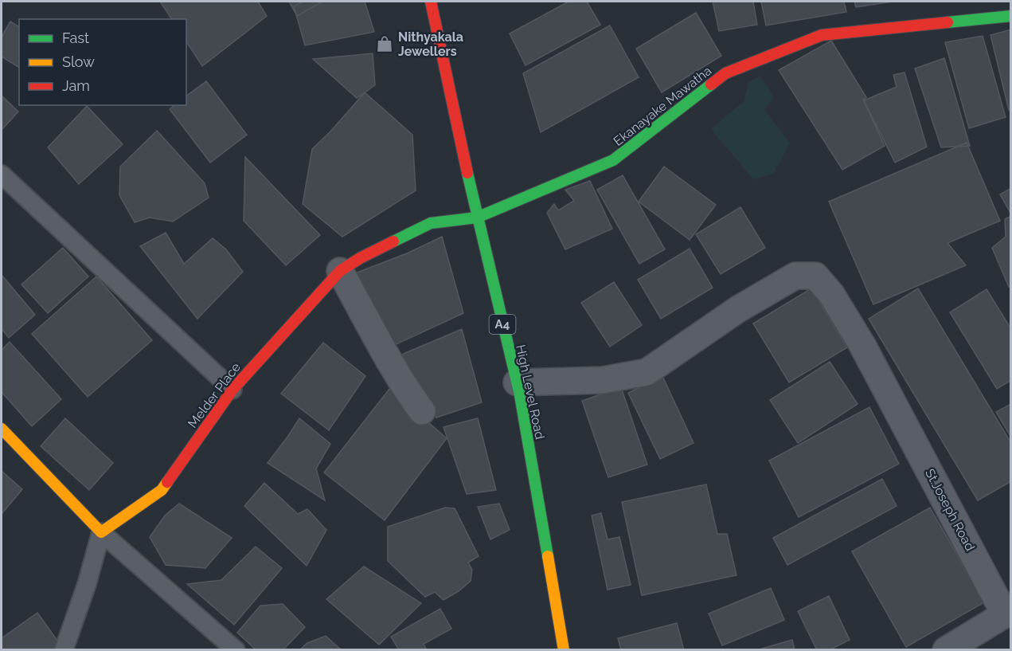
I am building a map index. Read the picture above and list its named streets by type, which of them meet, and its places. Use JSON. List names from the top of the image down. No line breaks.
{"streets":{"main road":["Ekanayake Mawatha","A4","High Level Road","Melder Place"],"street":["St.Joseph Road"]},"crossings":[["Ekanayake Mawatha","High Level Road"],["Ekanayake Mawatha","Melder Place"],["High Level Road","Melder Place"],["High Level Road","St.Joseph Road"]],"places":{"shop":["Nithyakala Jewellers"]},"legend":["Fast","Slow","Jam"]}
